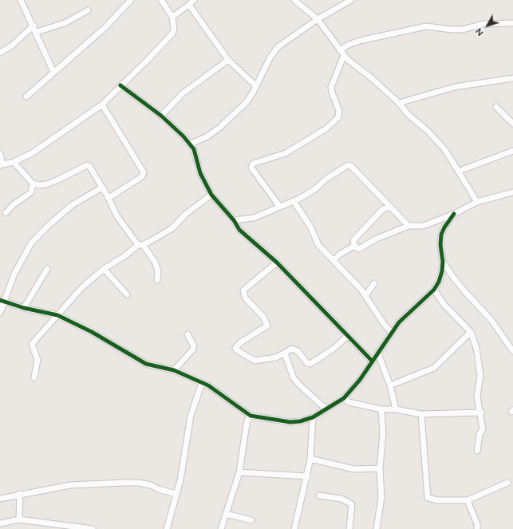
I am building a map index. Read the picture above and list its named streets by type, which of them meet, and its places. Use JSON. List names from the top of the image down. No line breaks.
{"north":"bottom left"}
